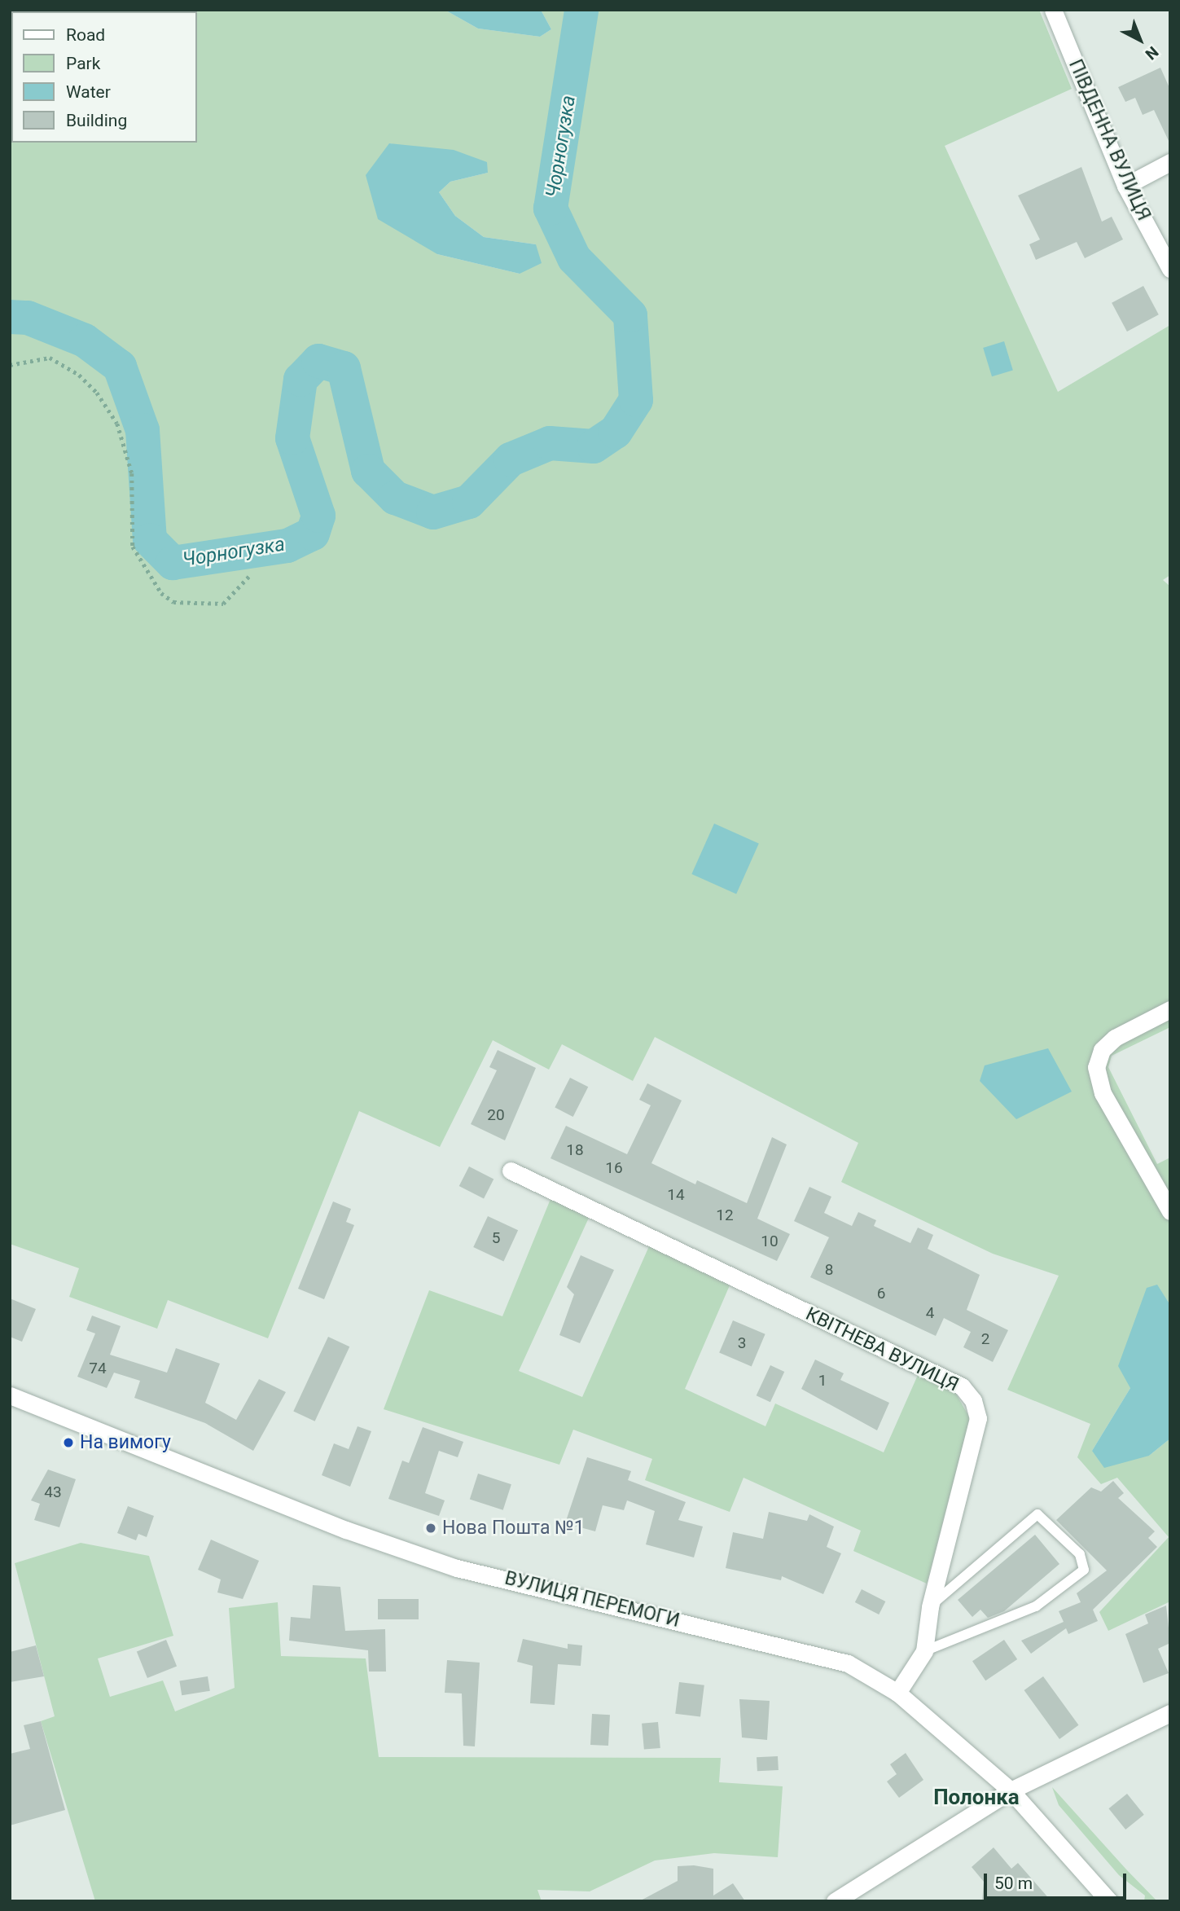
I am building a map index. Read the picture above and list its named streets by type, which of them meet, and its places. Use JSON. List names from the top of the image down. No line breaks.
{"streets":{"street":["ПІВДЕННА ВУЛИЦЯ","КВІТНЕВА ВУЛИЦЯ","ВУЛИЦЯ ПЕРЕМОГИ"]},"crossings":[["КВІТНЕВА ВУЛИЦЯ","ВУЛИЦЯ ПЕРЕМОГИ"]],"districts":["Полонка"],"water":["Чорногузка"],"places":["На вимогу","Нова Пошта №1"],"house_numbers":["20","18","16","14","12","5","10","8","6","4","2","3","74","1","43"],"legend":["Road","Park","Water","Building"],"scale_bar":"50 m","north":"bottom right"}
